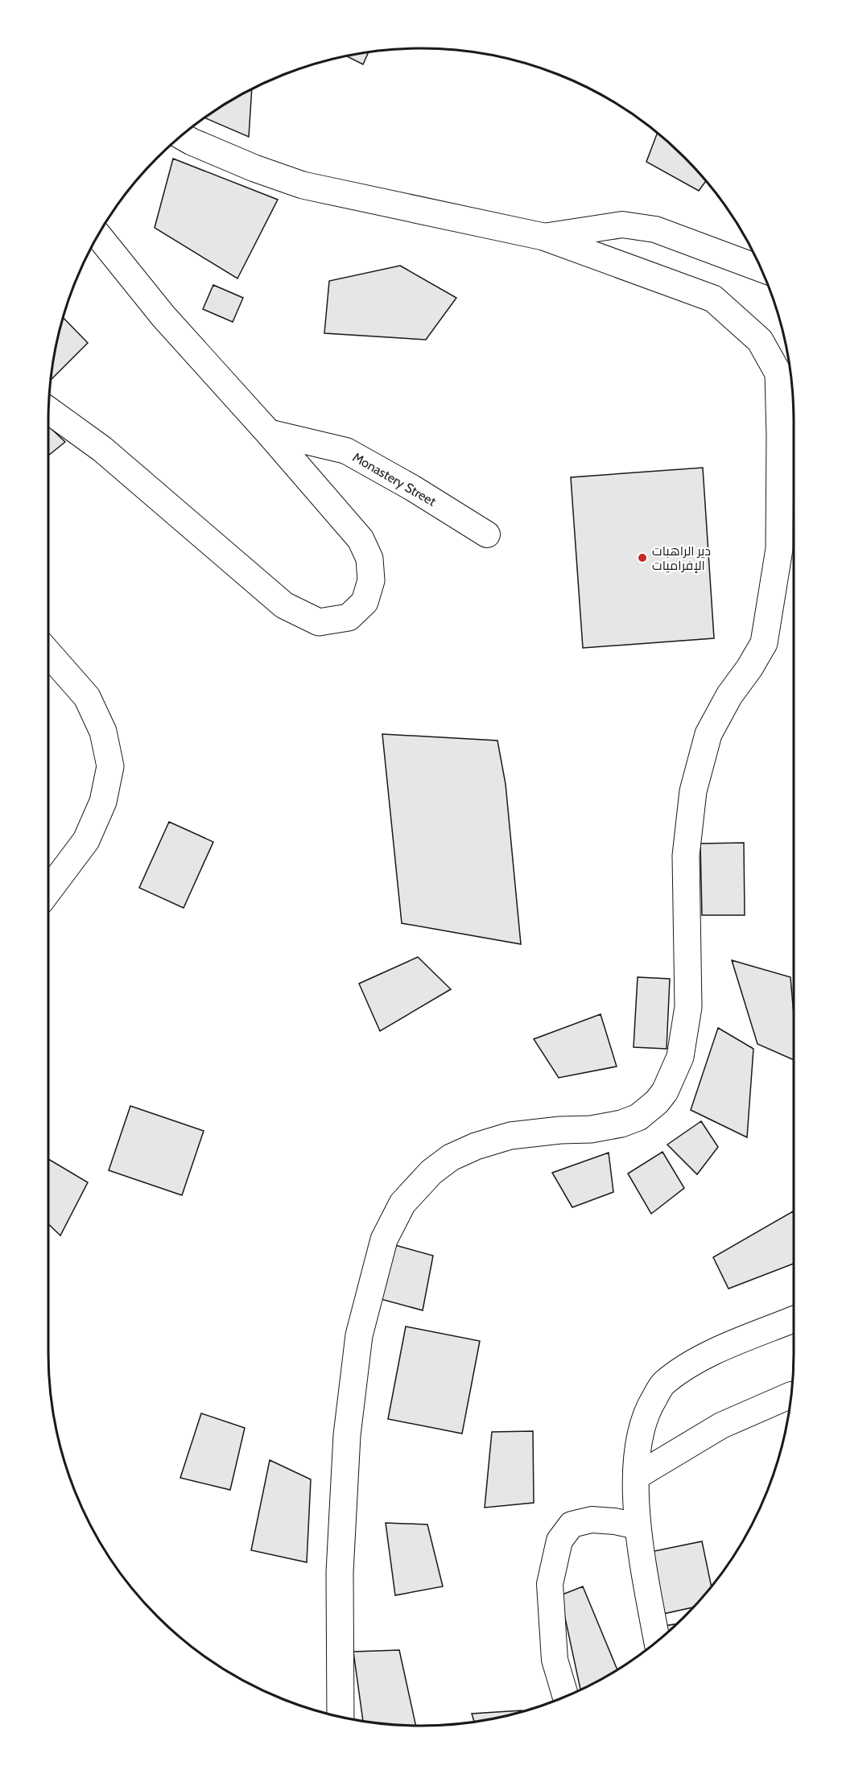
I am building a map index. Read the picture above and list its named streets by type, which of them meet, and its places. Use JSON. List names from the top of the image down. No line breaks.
{"streets":{"street":["Monastery Street"]},"places":["دير الراهبات الإفراميات"]}
